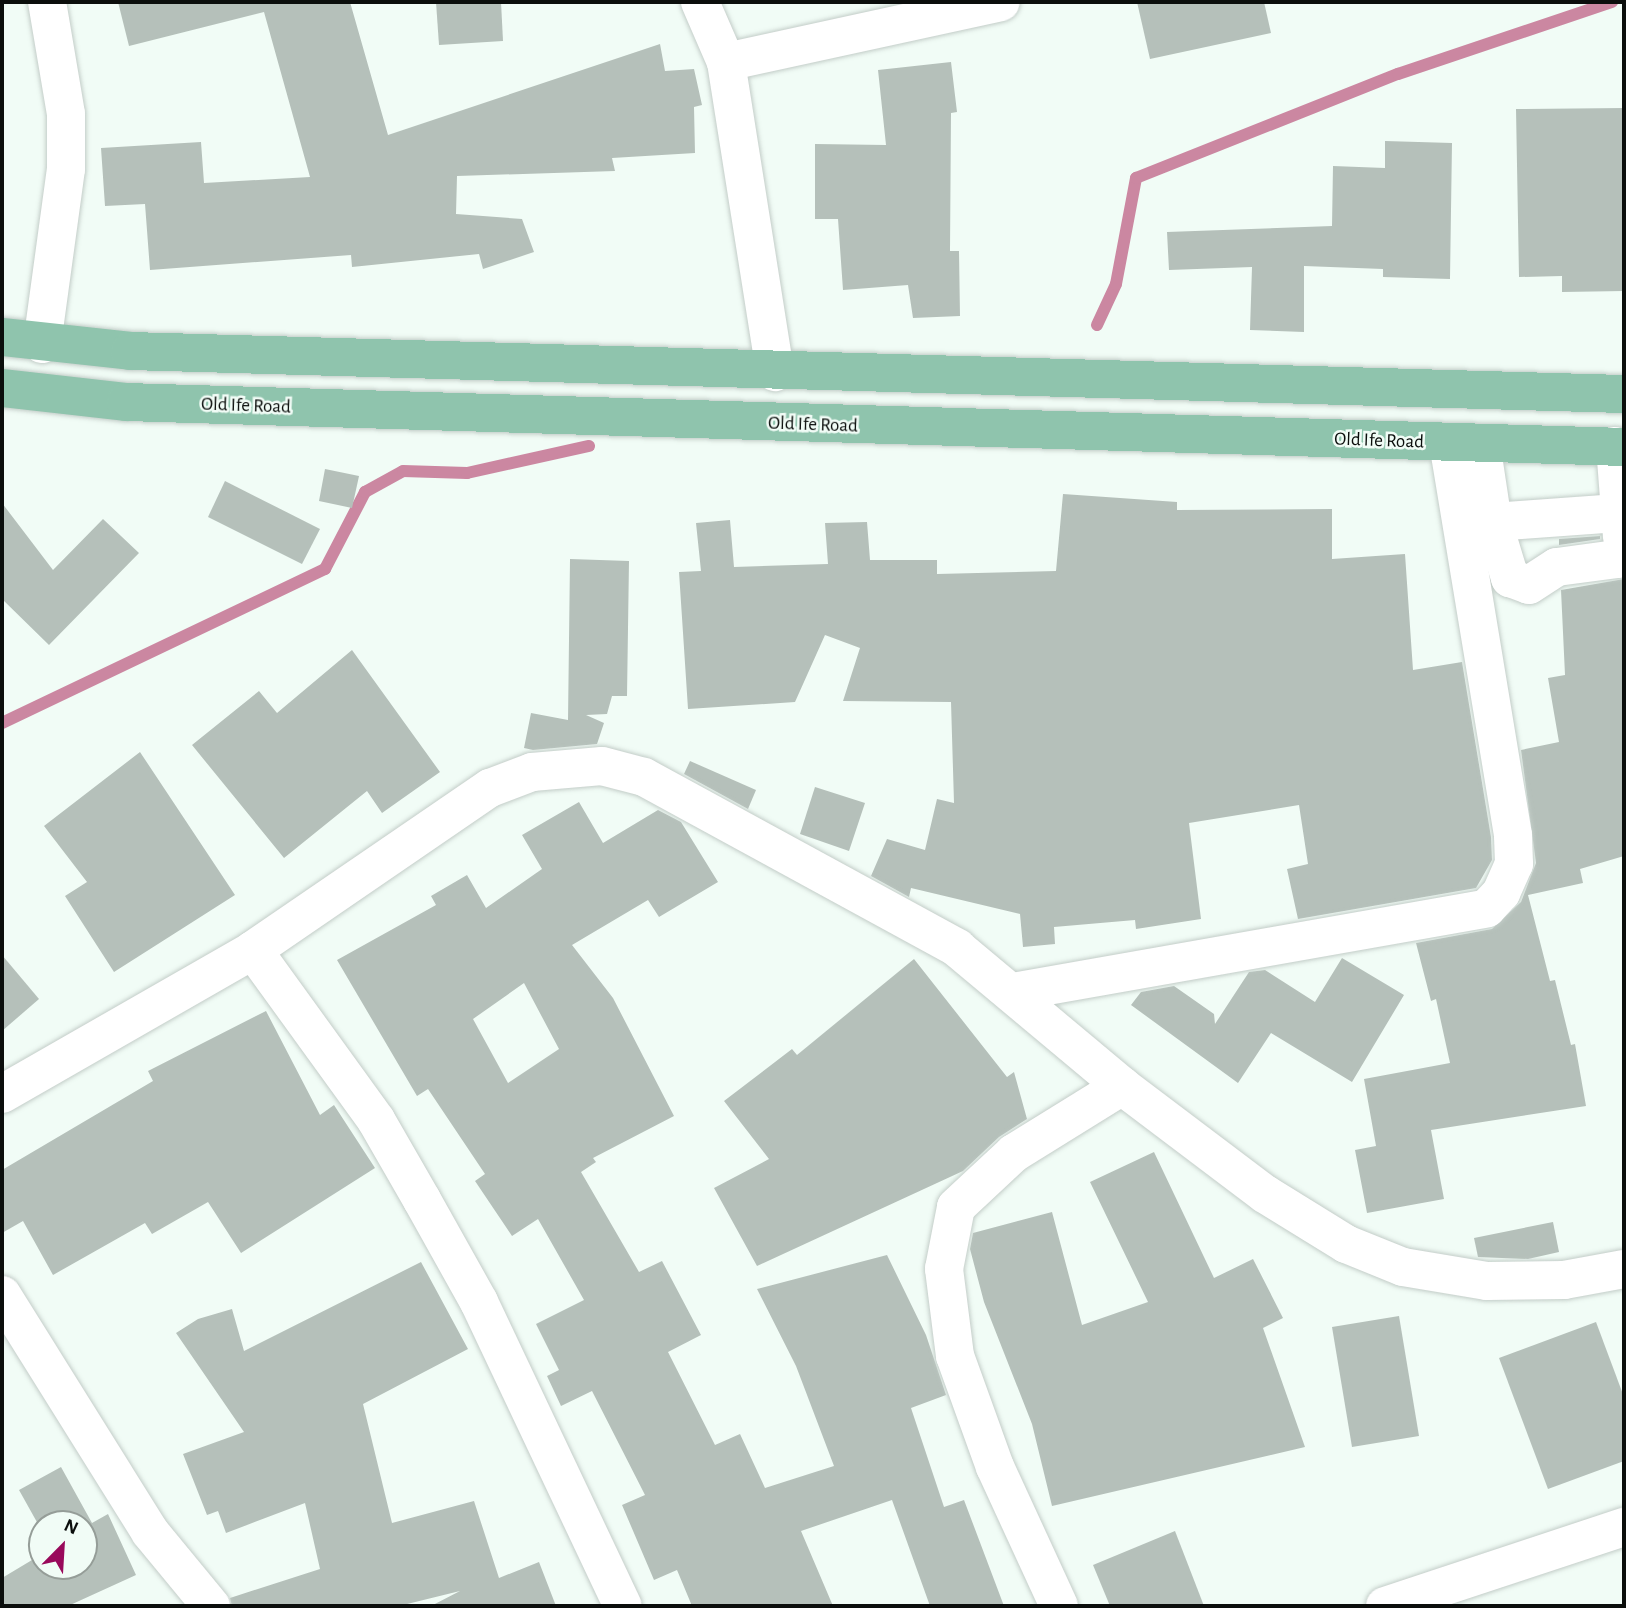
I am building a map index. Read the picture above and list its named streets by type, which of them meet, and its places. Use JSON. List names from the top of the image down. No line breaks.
{"streets":{"main road":["Old Ife Road"]},"north":"top right"}
